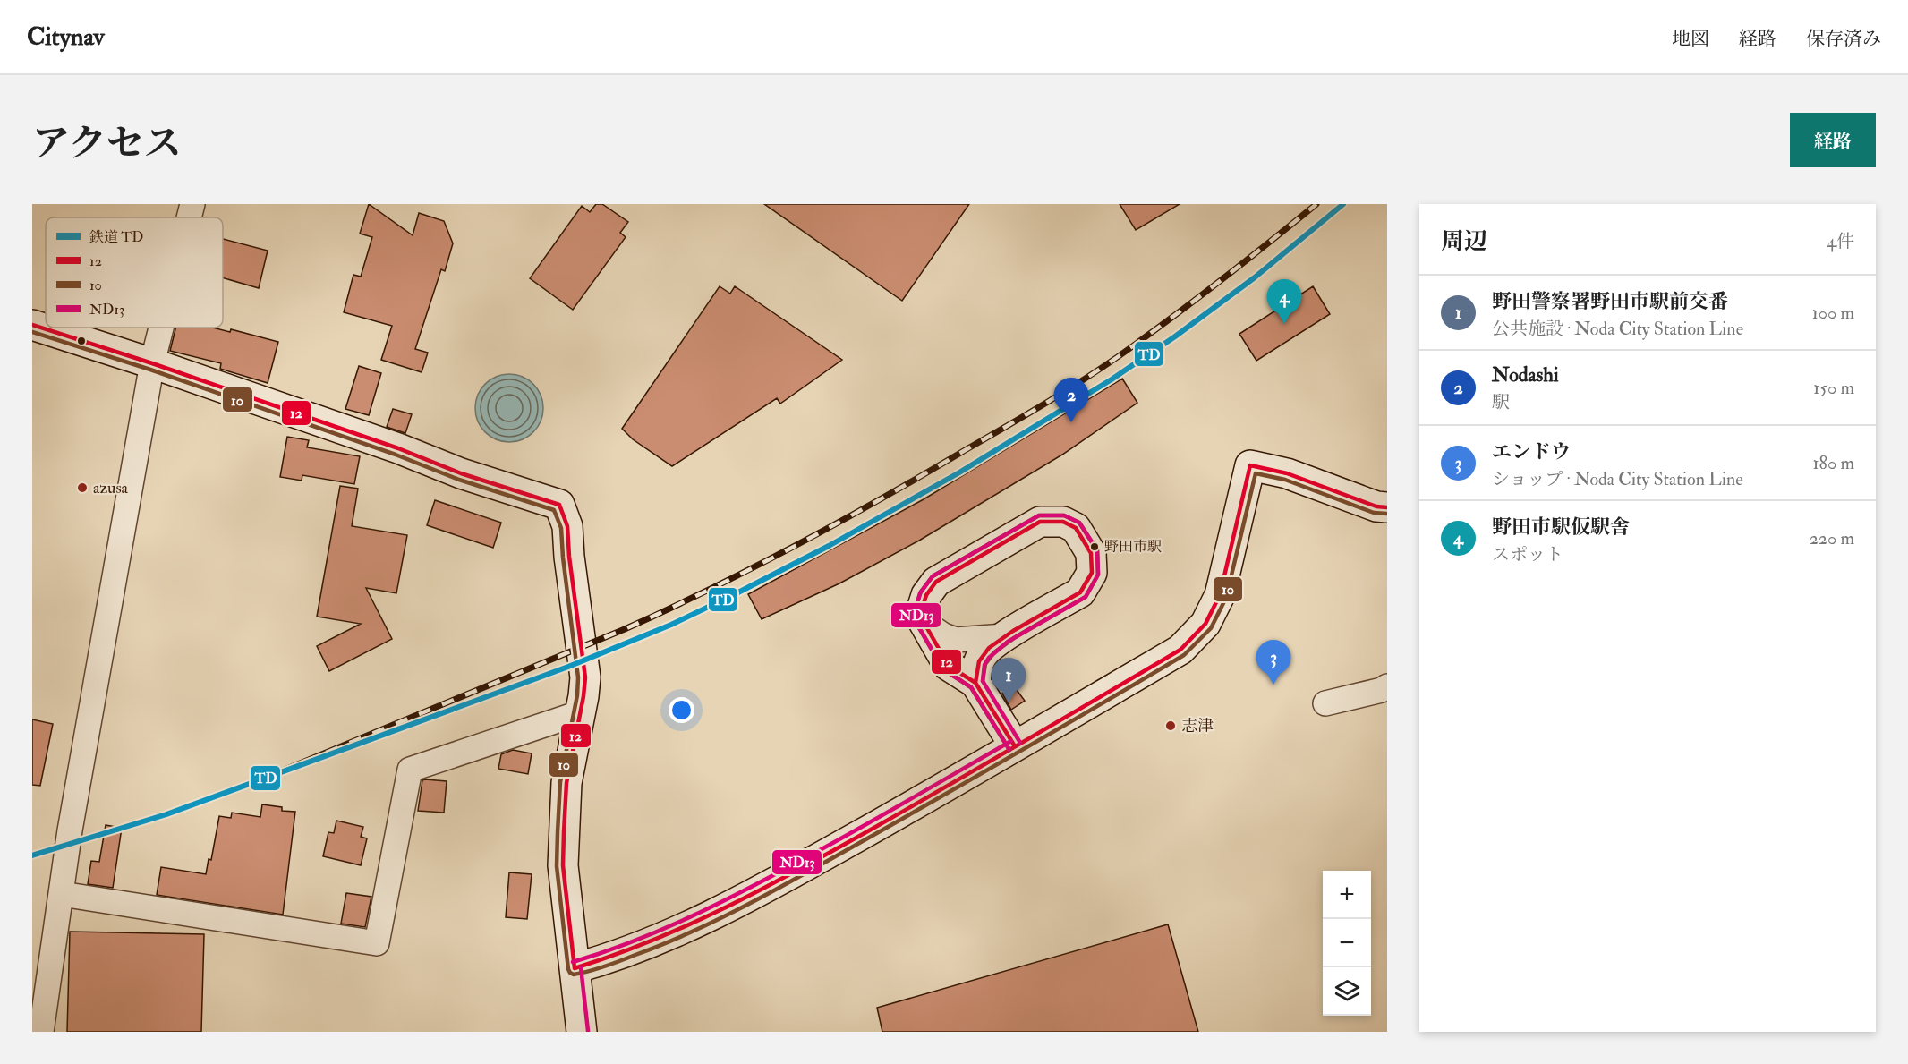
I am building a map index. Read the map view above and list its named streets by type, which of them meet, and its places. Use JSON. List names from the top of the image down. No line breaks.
{"places":["azusa","野田市駅","志津"],"lines":["rail line TD","transit line 12","transit line 10","transit line ND13"],"legend":["鉄道 TD","12","10","ND13"],"page":{"header":"Citynav","nav":["地図","経路","保存済み"],"title":"アクセス","buttons":"経路","heading":["周辺","4件"],"list":[{"mark":"1","name":"野田警察署野田市駅前交番","note":"公共施設 · Noda City Station Line","value":"100 m"},{"mark":"2","name":"Nodashi","note":"駅","value":"150 m"},{"mark":"3","name":"エンドウ","note":"ショップ · Noda City Station Line","value":"180 m"},{"mark":"4","name":"野田市駅仮駅舎","note":"スポット","value":"220 m"}],"pins":["4","2","3","1"],"map_buttons":["+","−"]}}
